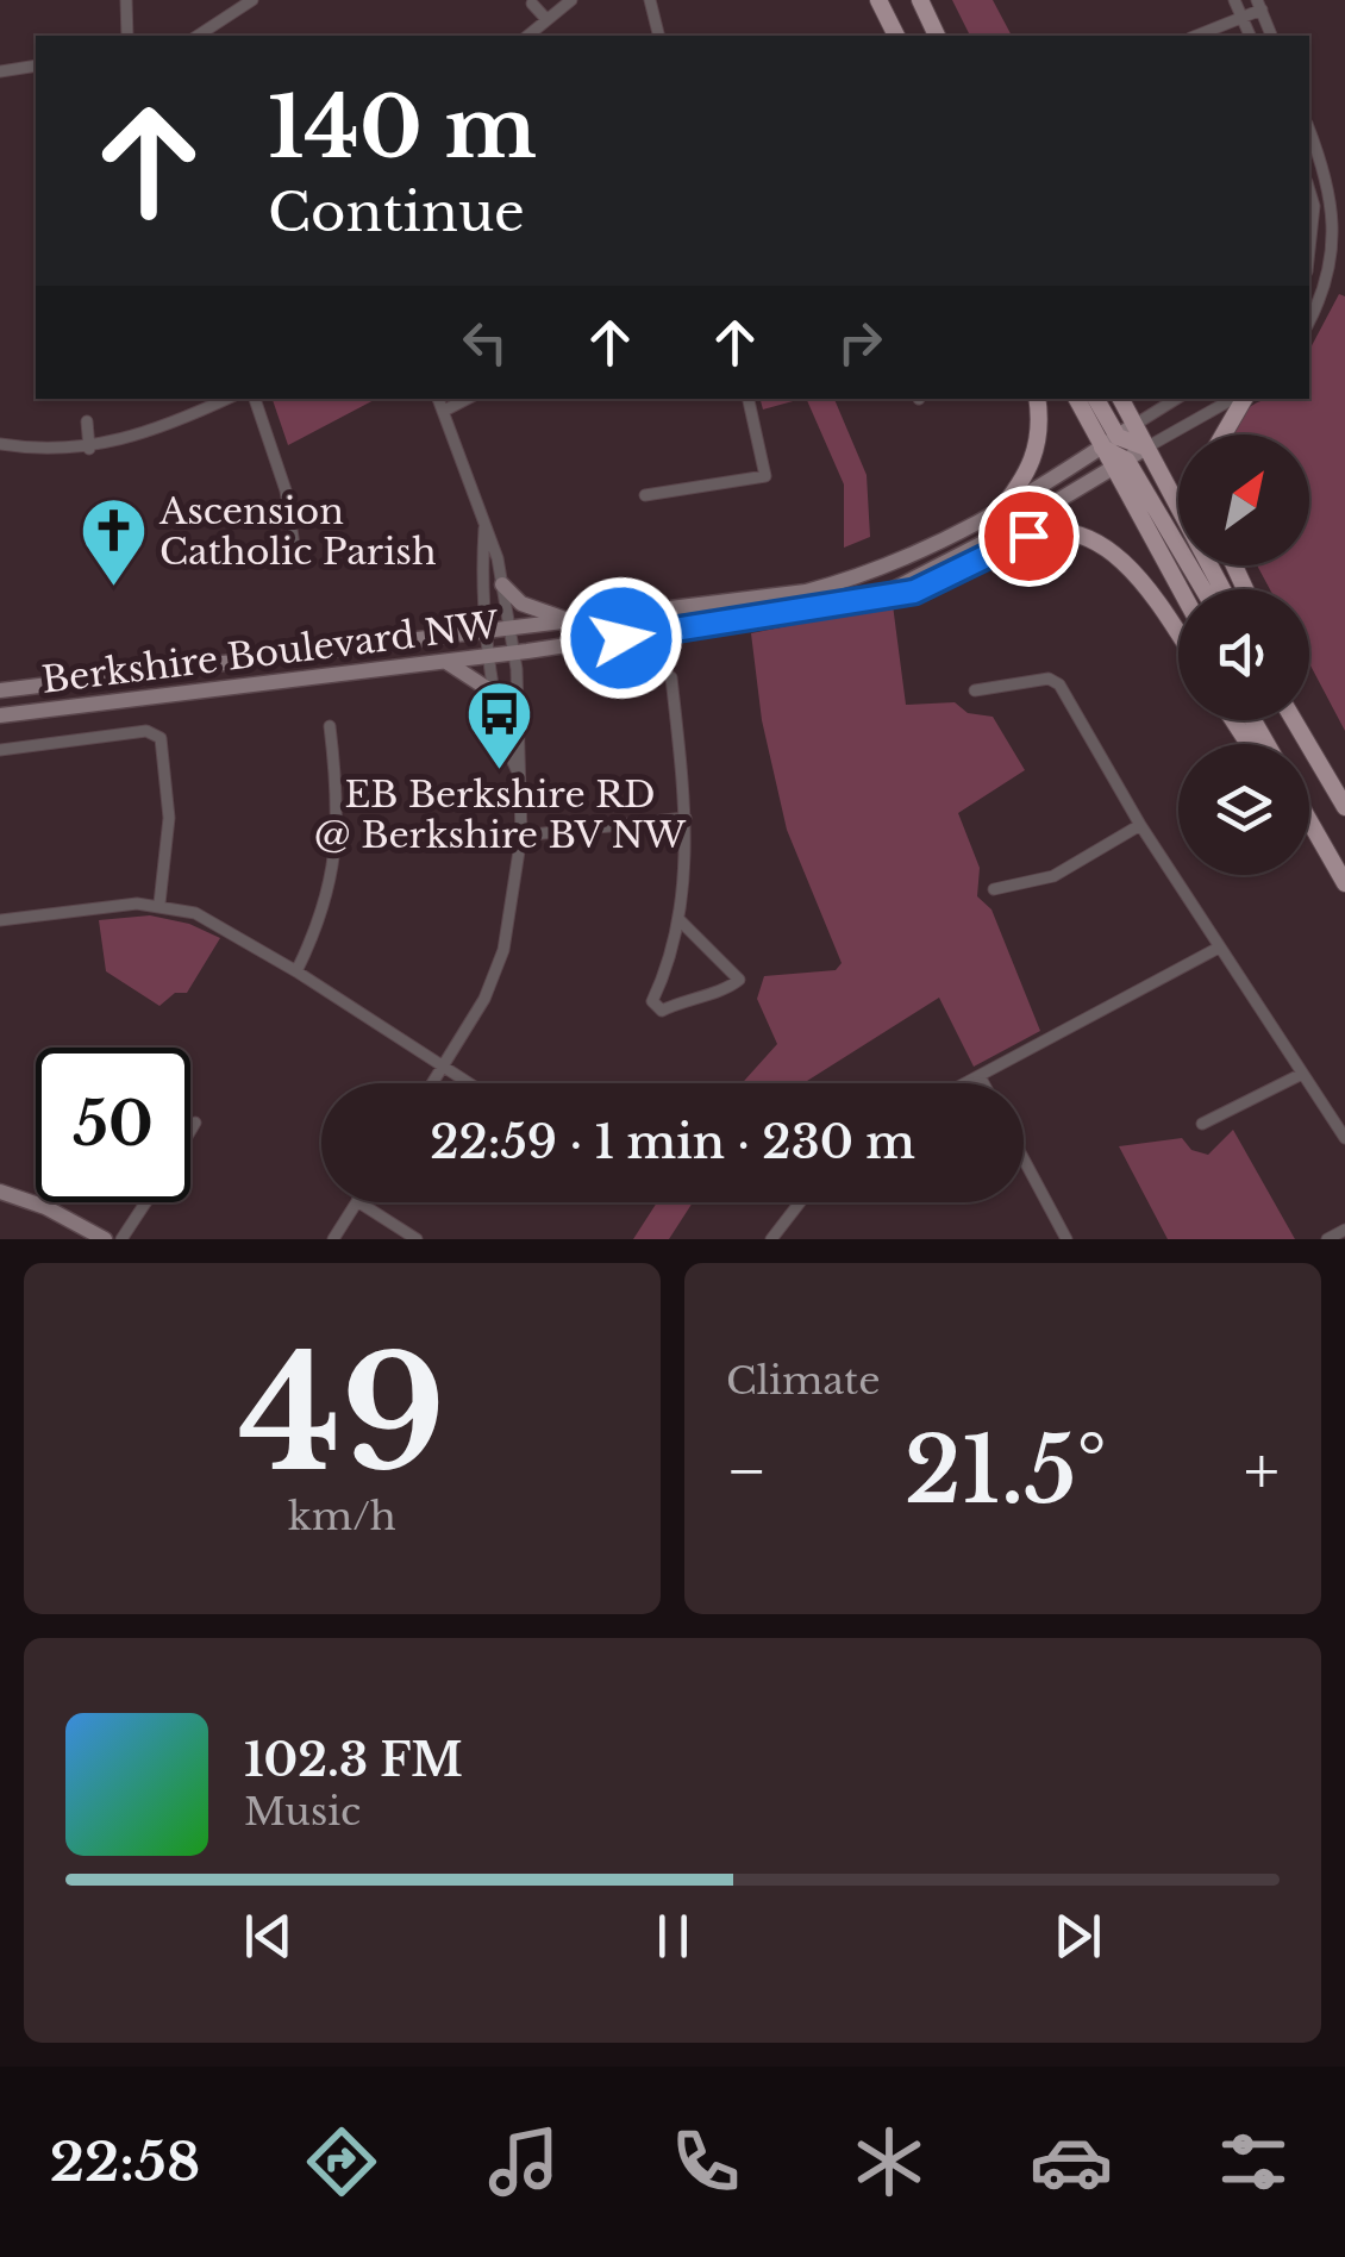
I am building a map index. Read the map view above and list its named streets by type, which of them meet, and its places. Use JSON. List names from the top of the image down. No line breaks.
{"streets":{"main road":["Berkshire Boulevard NW"]},"places":{"church":["Ascension Catholic Parish"],"bus stop":["EB Berkshire RD @ Berkshire BV NW"]},"north":"top right","page":{"turn":["140 m","Continue"],"limit":"50","trip":"22:59 · 1 min · 230 m","tile":[["49","km/h"],"Climate"],"heat":["−","21.5°","+"],"song":["102.3 FM","Music"],"tabs":"22:58"}}
